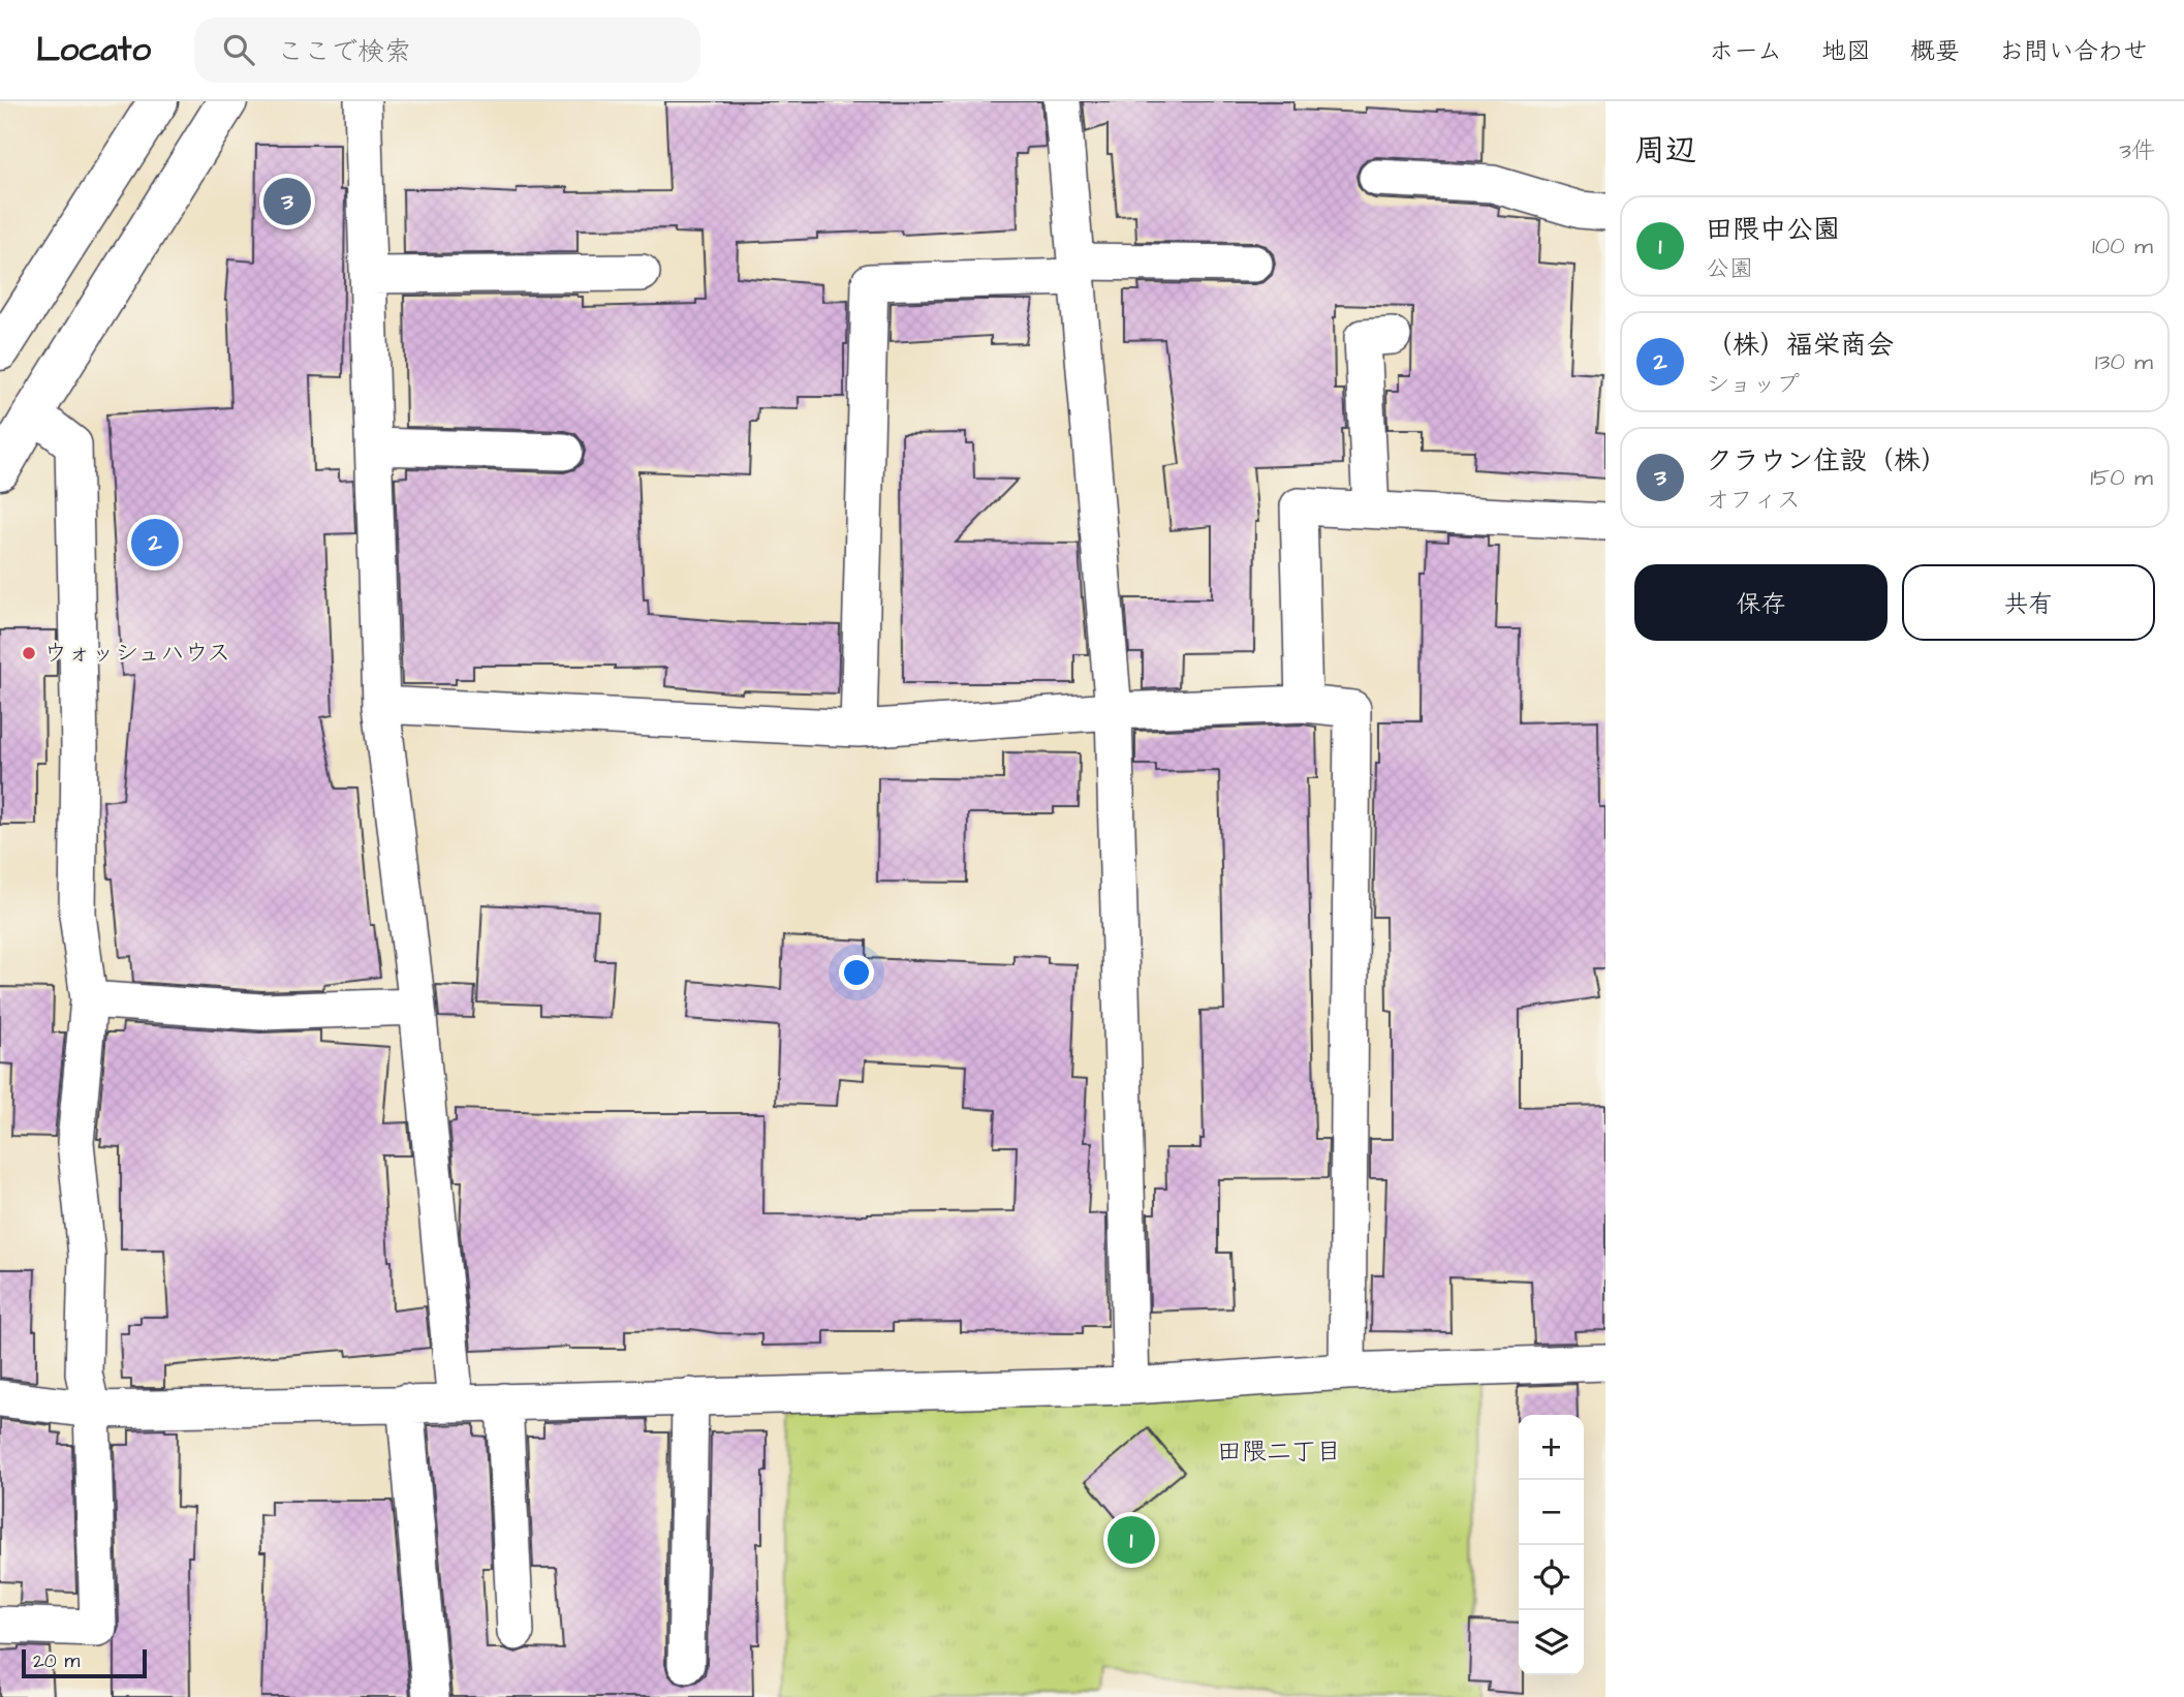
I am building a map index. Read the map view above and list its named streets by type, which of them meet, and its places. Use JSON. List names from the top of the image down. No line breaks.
{"districts":["田隈二丁目"],"places":["ウォッシュハウス"],"scale_bar":"20 m","page":{"header":"Locato","search":"ここで検索","nav":["ホーム","地図","概要","お問い合わせ"],"heading":["周辺","3件"],"pins":["3","2","1"],"list":[{"mark":"1","name":"田隈中公園","note":"公園","value":"100 m"},{"mark":"2","name":"（株）福栄商会","note":"ショップ","value":"130 m"},{"mark":"3","name":"クラウン住設（株）","note":"オフィス","value":"150 m"}],"buttons":["保存","共有"],"map_buttons":["+","−"],"scale":"20 m"}}
